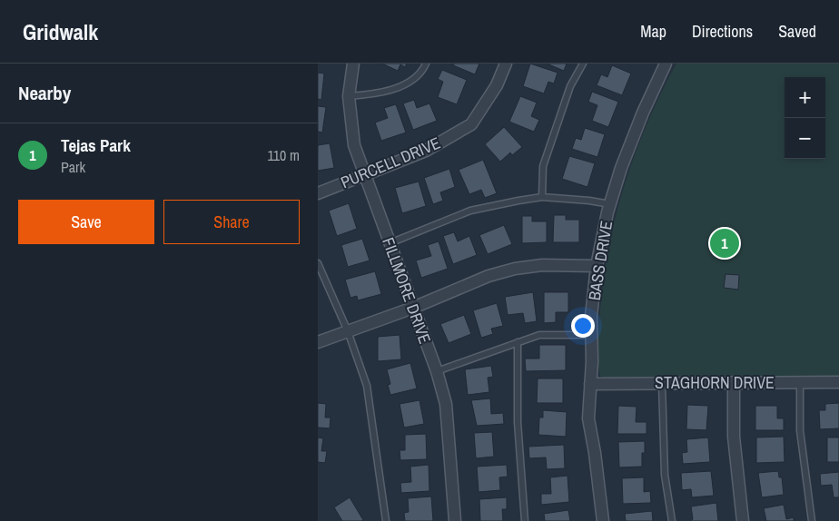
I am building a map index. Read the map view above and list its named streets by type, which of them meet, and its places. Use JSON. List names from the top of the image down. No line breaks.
{"streets":{"street":["PURCELL DRIVE","BASS DRIVE","FILLMORE DRIVE","STAGHORN DRIVE"]},"crossings":[["PURCELL DRIVE","FILLMORE DRIVE"],["BASS DRIVE","STAGHORN DRIVE"]],"page":{"header":"Gridwalk","nav":["Map","Directions","Saved"],"heading":"Nearby","map_buttons":["+","−"],"list":[{"mark":"1","name":"Tejas Park","note":"Park","value":"110 m"}],"buttons":["Save","Share"],"pins":"1"}}
